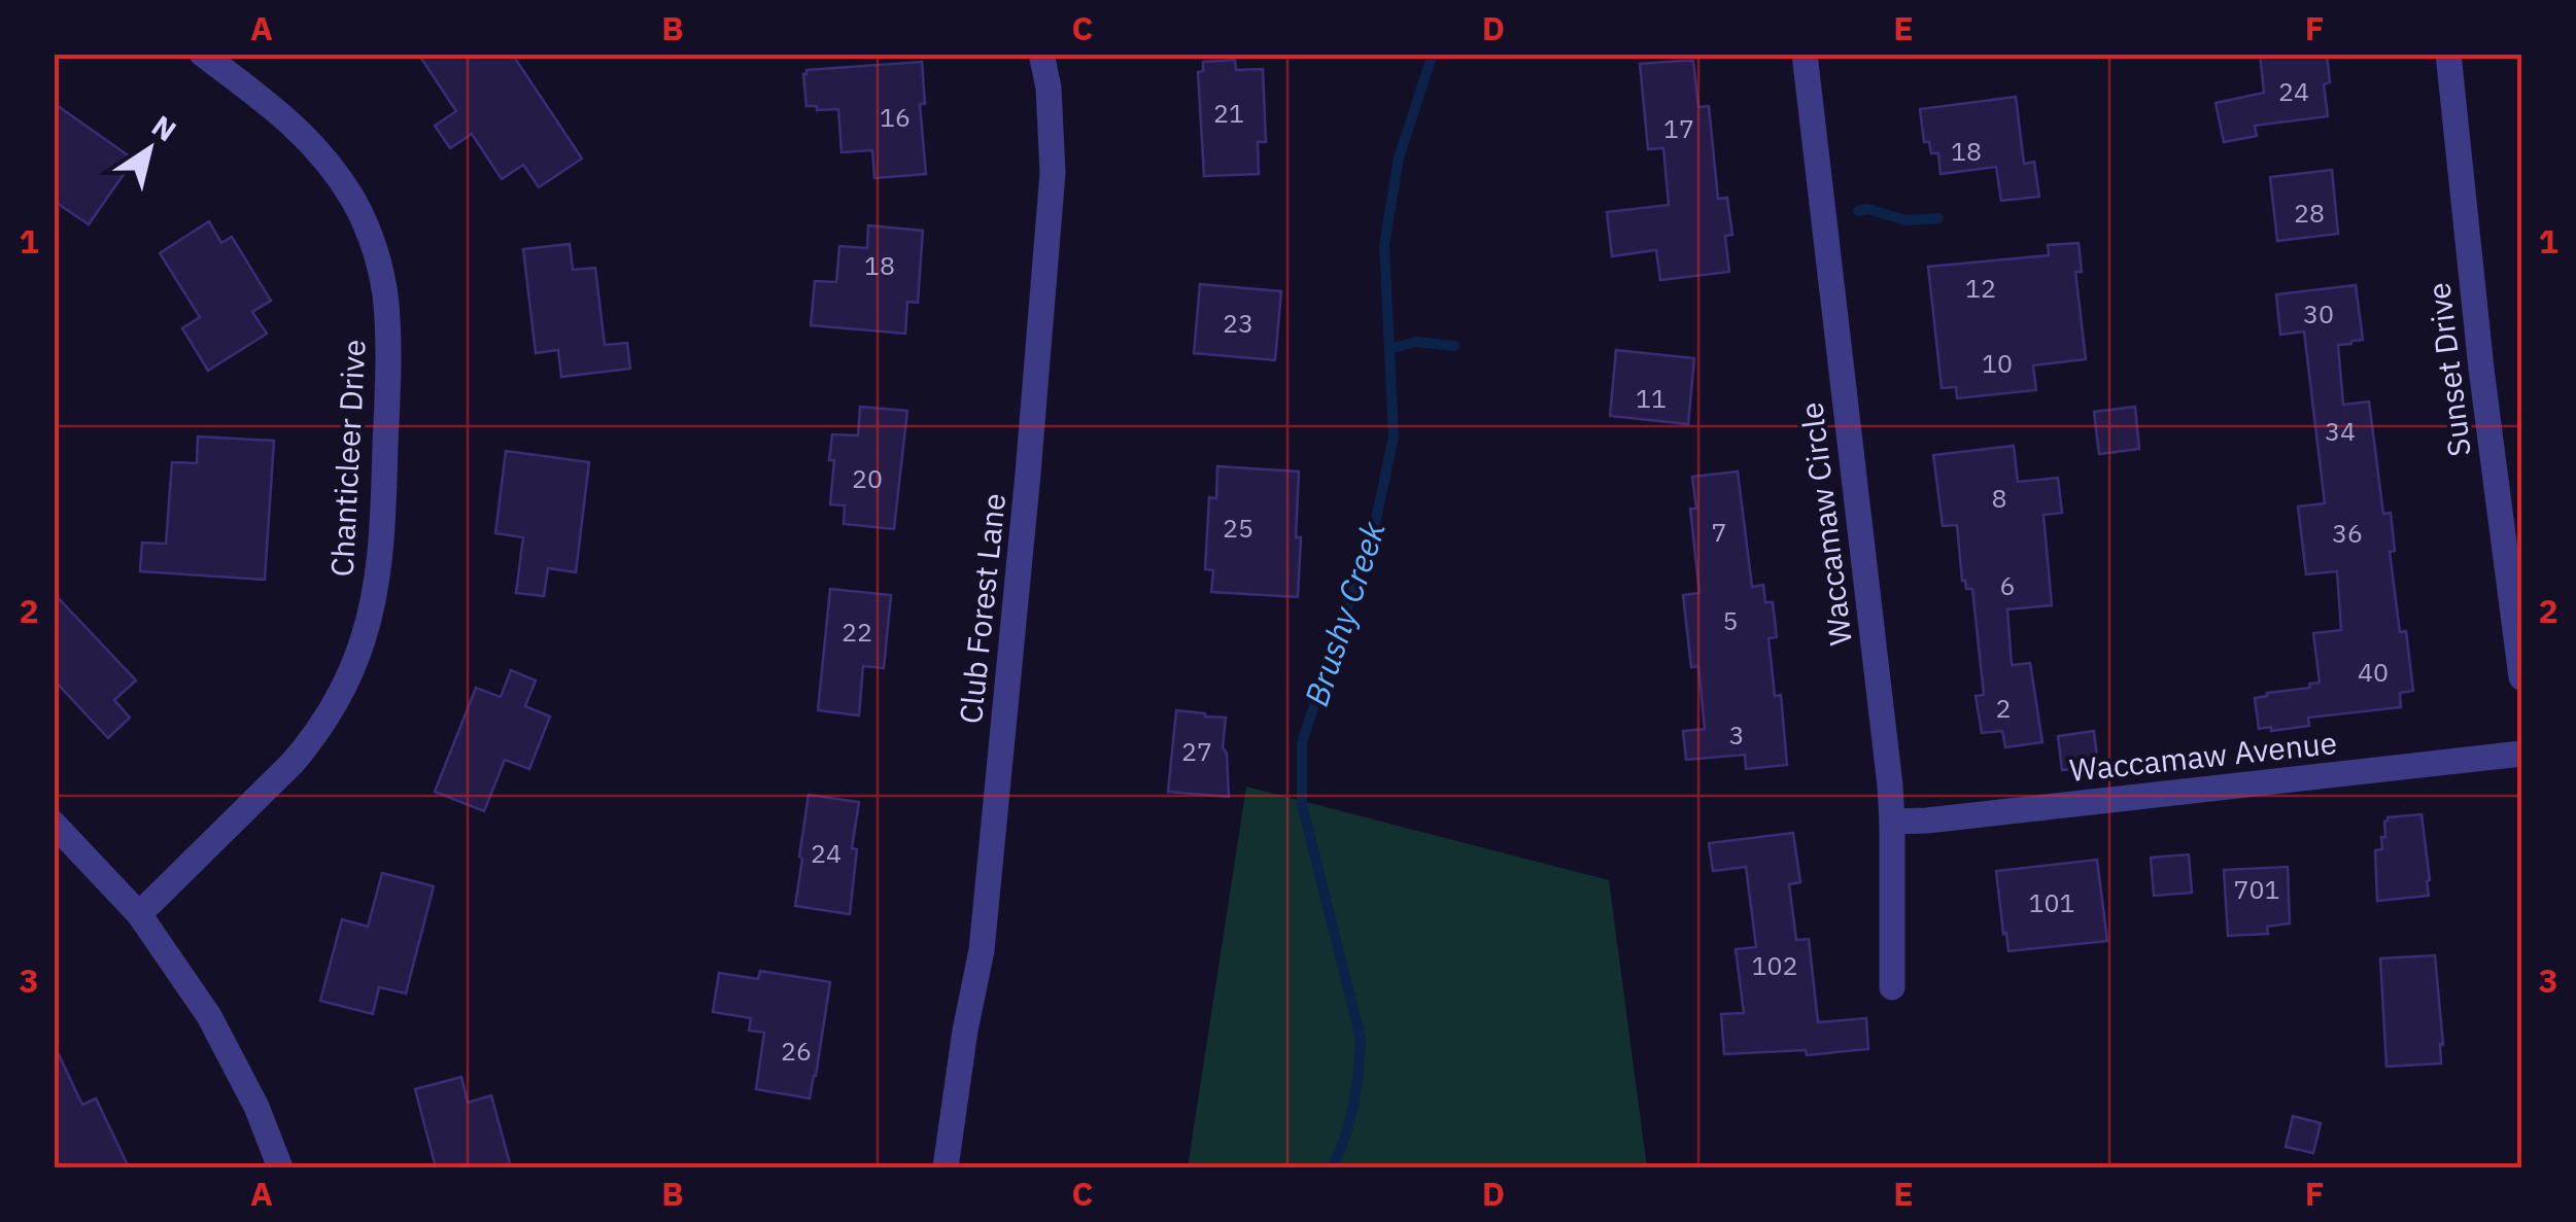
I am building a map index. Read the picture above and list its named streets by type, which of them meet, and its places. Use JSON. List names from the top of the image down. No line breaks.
{"streets":{"street":["Sunset Drive","Chanticleer Drive","Waccamaw Circle","Club Forest Lane","Waccamaw Avenue"]},"crossings":[["Waccamaw Circle","Waccamaw Avenue"]],"water":["Brushy Creek"],"house_numbers":["24","21","16","17","18","28","18","12","30","23","10","11","34","20","8","25","7","36","6","5","22","40","2","3","27","24","701","101","102","26"],"north":"top right","grid":{"columns":["A","B","C","D","E","F"],"rows":["1","2","3"]}}
